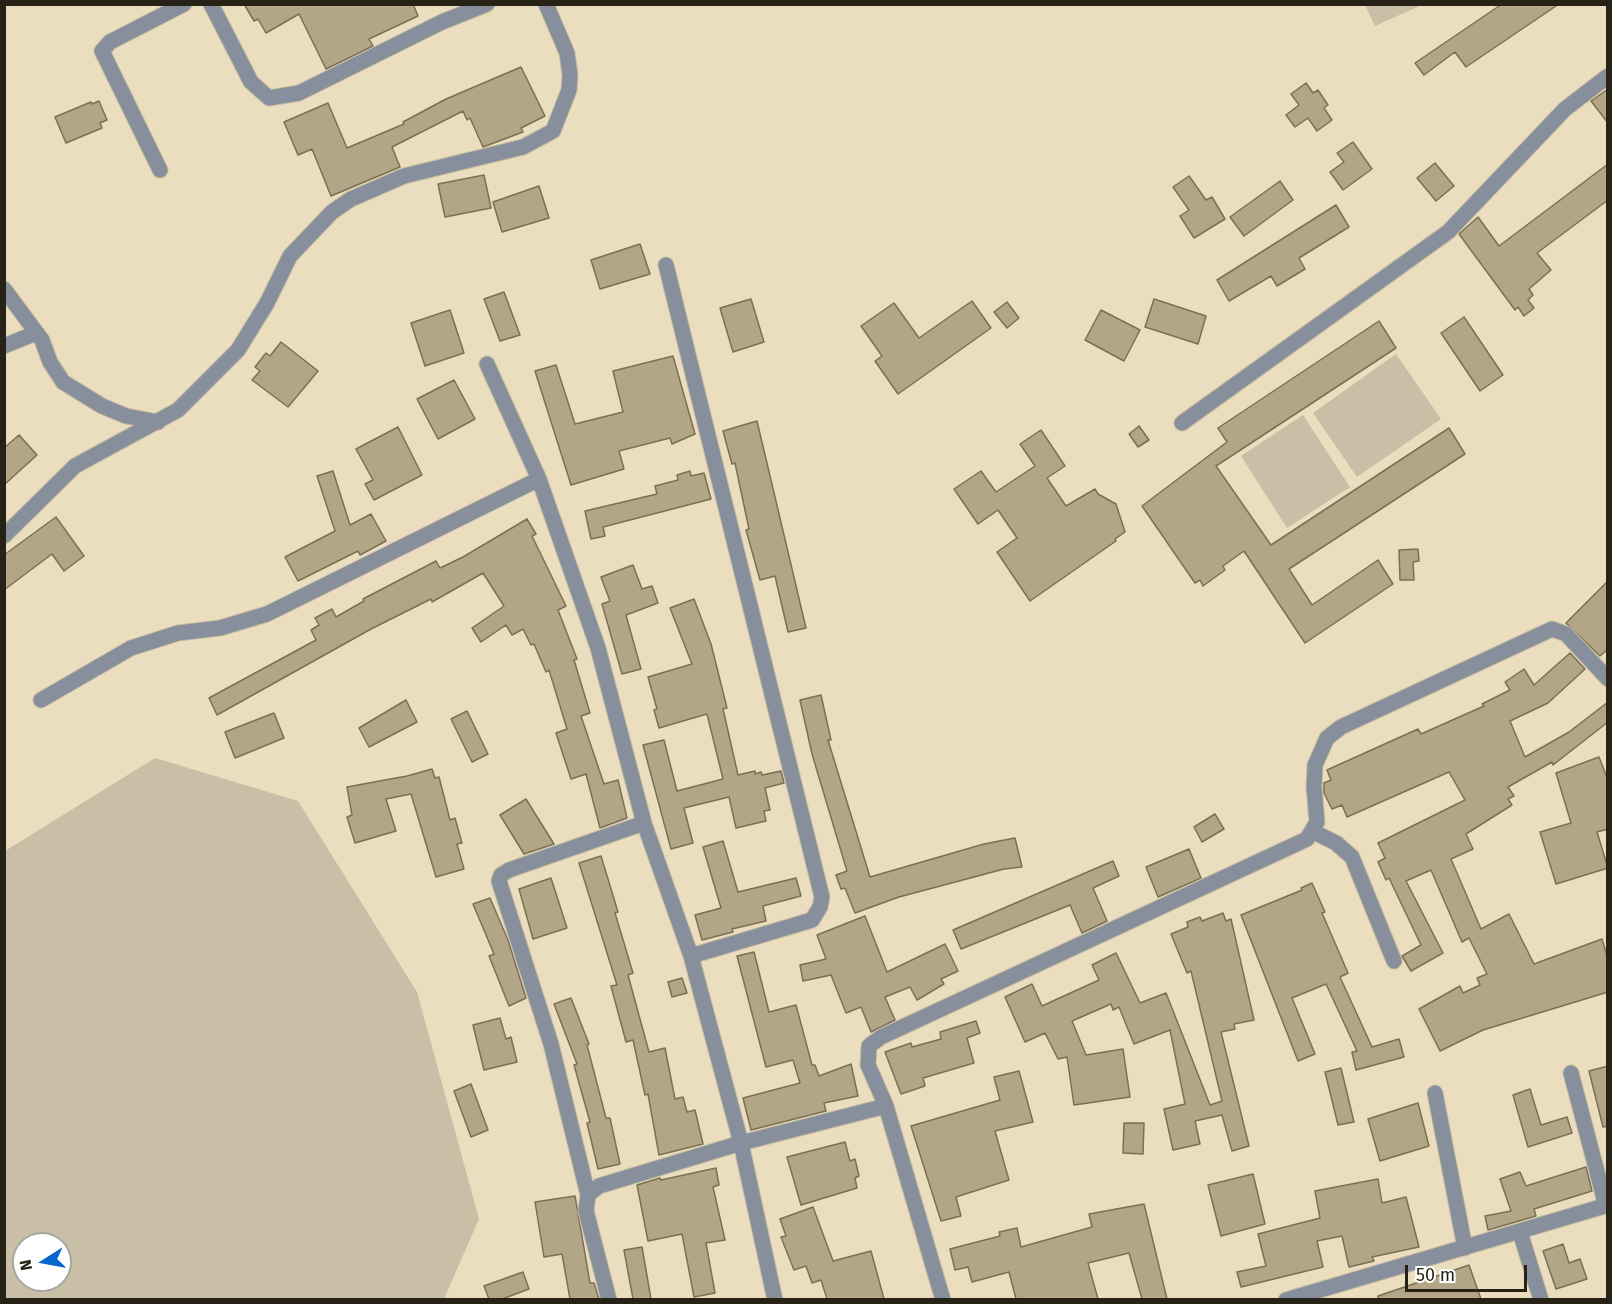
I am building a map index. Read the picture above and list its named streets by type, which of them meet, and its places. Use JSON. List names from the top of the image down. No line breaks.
{"scale_bar":"50 m","north":"left"}
